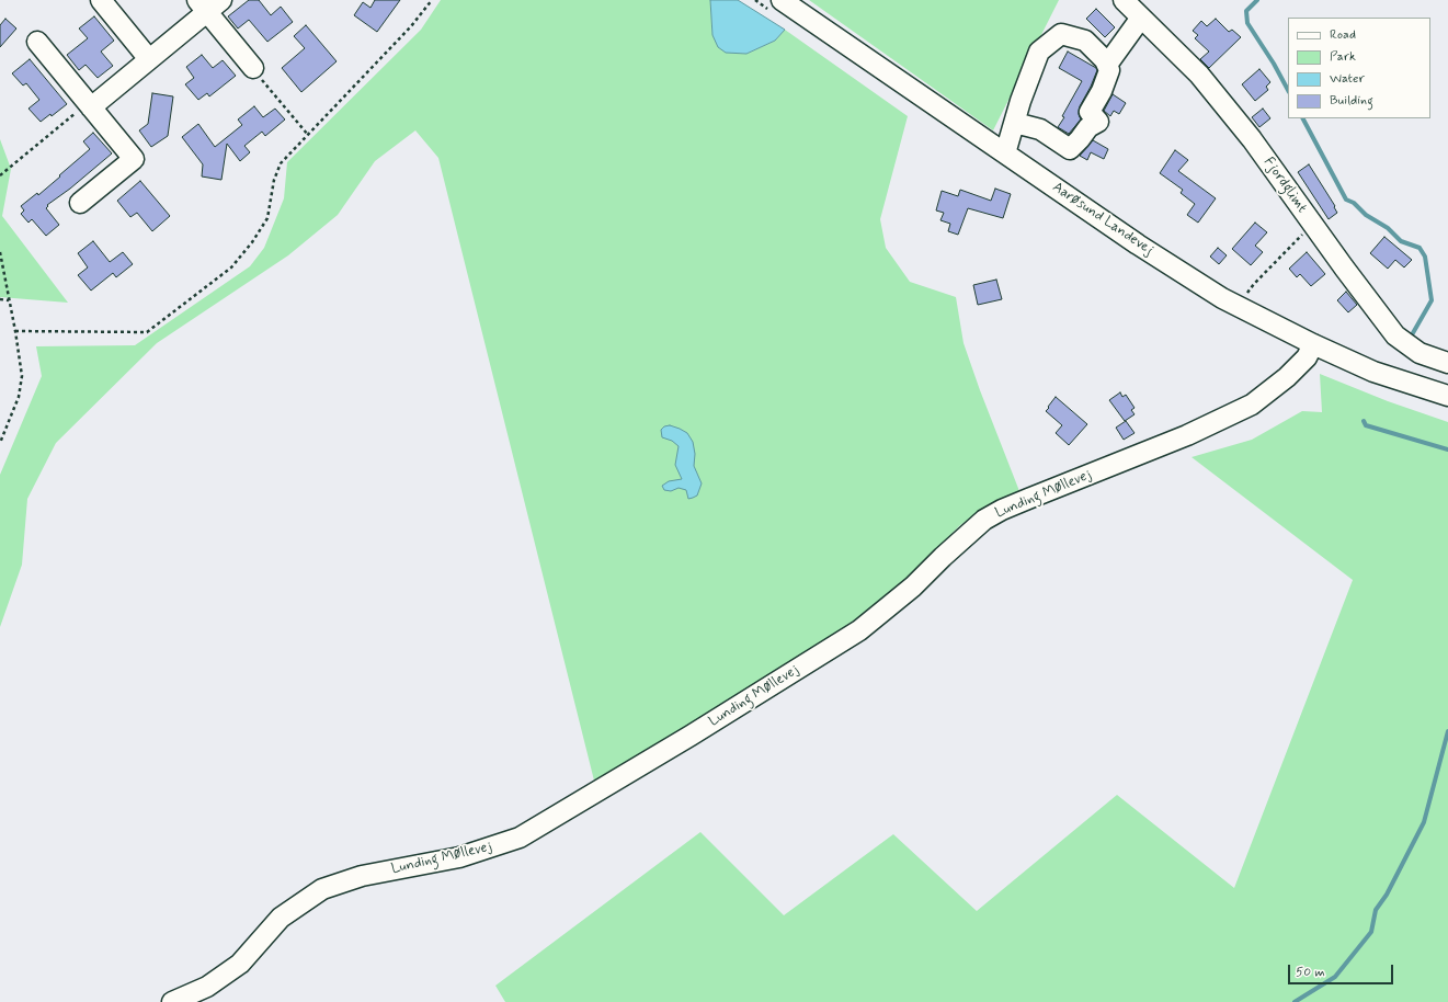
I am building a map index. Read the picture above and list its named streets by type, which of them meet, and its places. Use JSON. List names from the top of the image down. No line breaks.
{"streets":{"street":["Fjordglimt","Aarøsund Landevej","Lunding Møllevej"]},"crossings":[["Aarøsund Landevej","Lunding Møllevej"]],"legend":["Road","Park","Water","Building"],"scale_bar":"50 m"}
